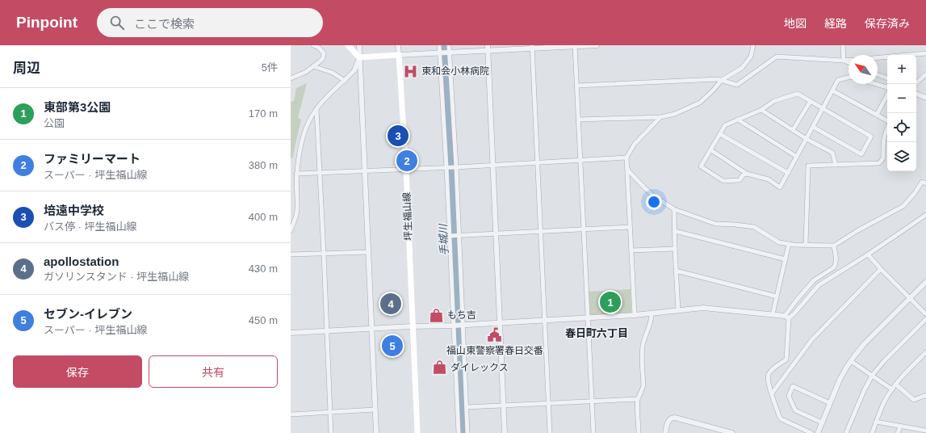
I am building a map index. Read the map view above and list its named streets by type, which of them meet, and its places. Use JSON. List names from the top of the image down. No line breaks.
{"streets":{"main road":["坪生福山線"]},"districts":["春日町六丁目"],"water":["手城川"],"places":{"hospital":["東和会小林病院"],"shop":["もち吉","ダイレックス"],"public building":["福山東警察署春日交番"]},"north":"top left","page":{"header":"Pinpoint","search":"ここで検索","nav":["地図","経路","保存済み"],"heading":["周辺","5件"],"map_buttons":["+","−"],"list":[{"mark":"1","name":"東部第3公園","note":"公園","value":"170 m"},{"mark":"2","name":"ファミリーマート","note":"スーパー · 坪生福山線","value":"380 m"},{"mark":"3","name":"培遠中学校","note":"バス停 · 坪生福山線","value":"400 m"},{"mark":"4","name":"apollostation","note":"ガソリンスタンド · 坪生福山線","value":"430 m"},{"mark":"5","name":"セブン-イレブン","note":"スーパー · 坪生福山線","value":"450 m"}],"pins":["3","2","1","4","5"],"buttons":["保存","共有"]}}
